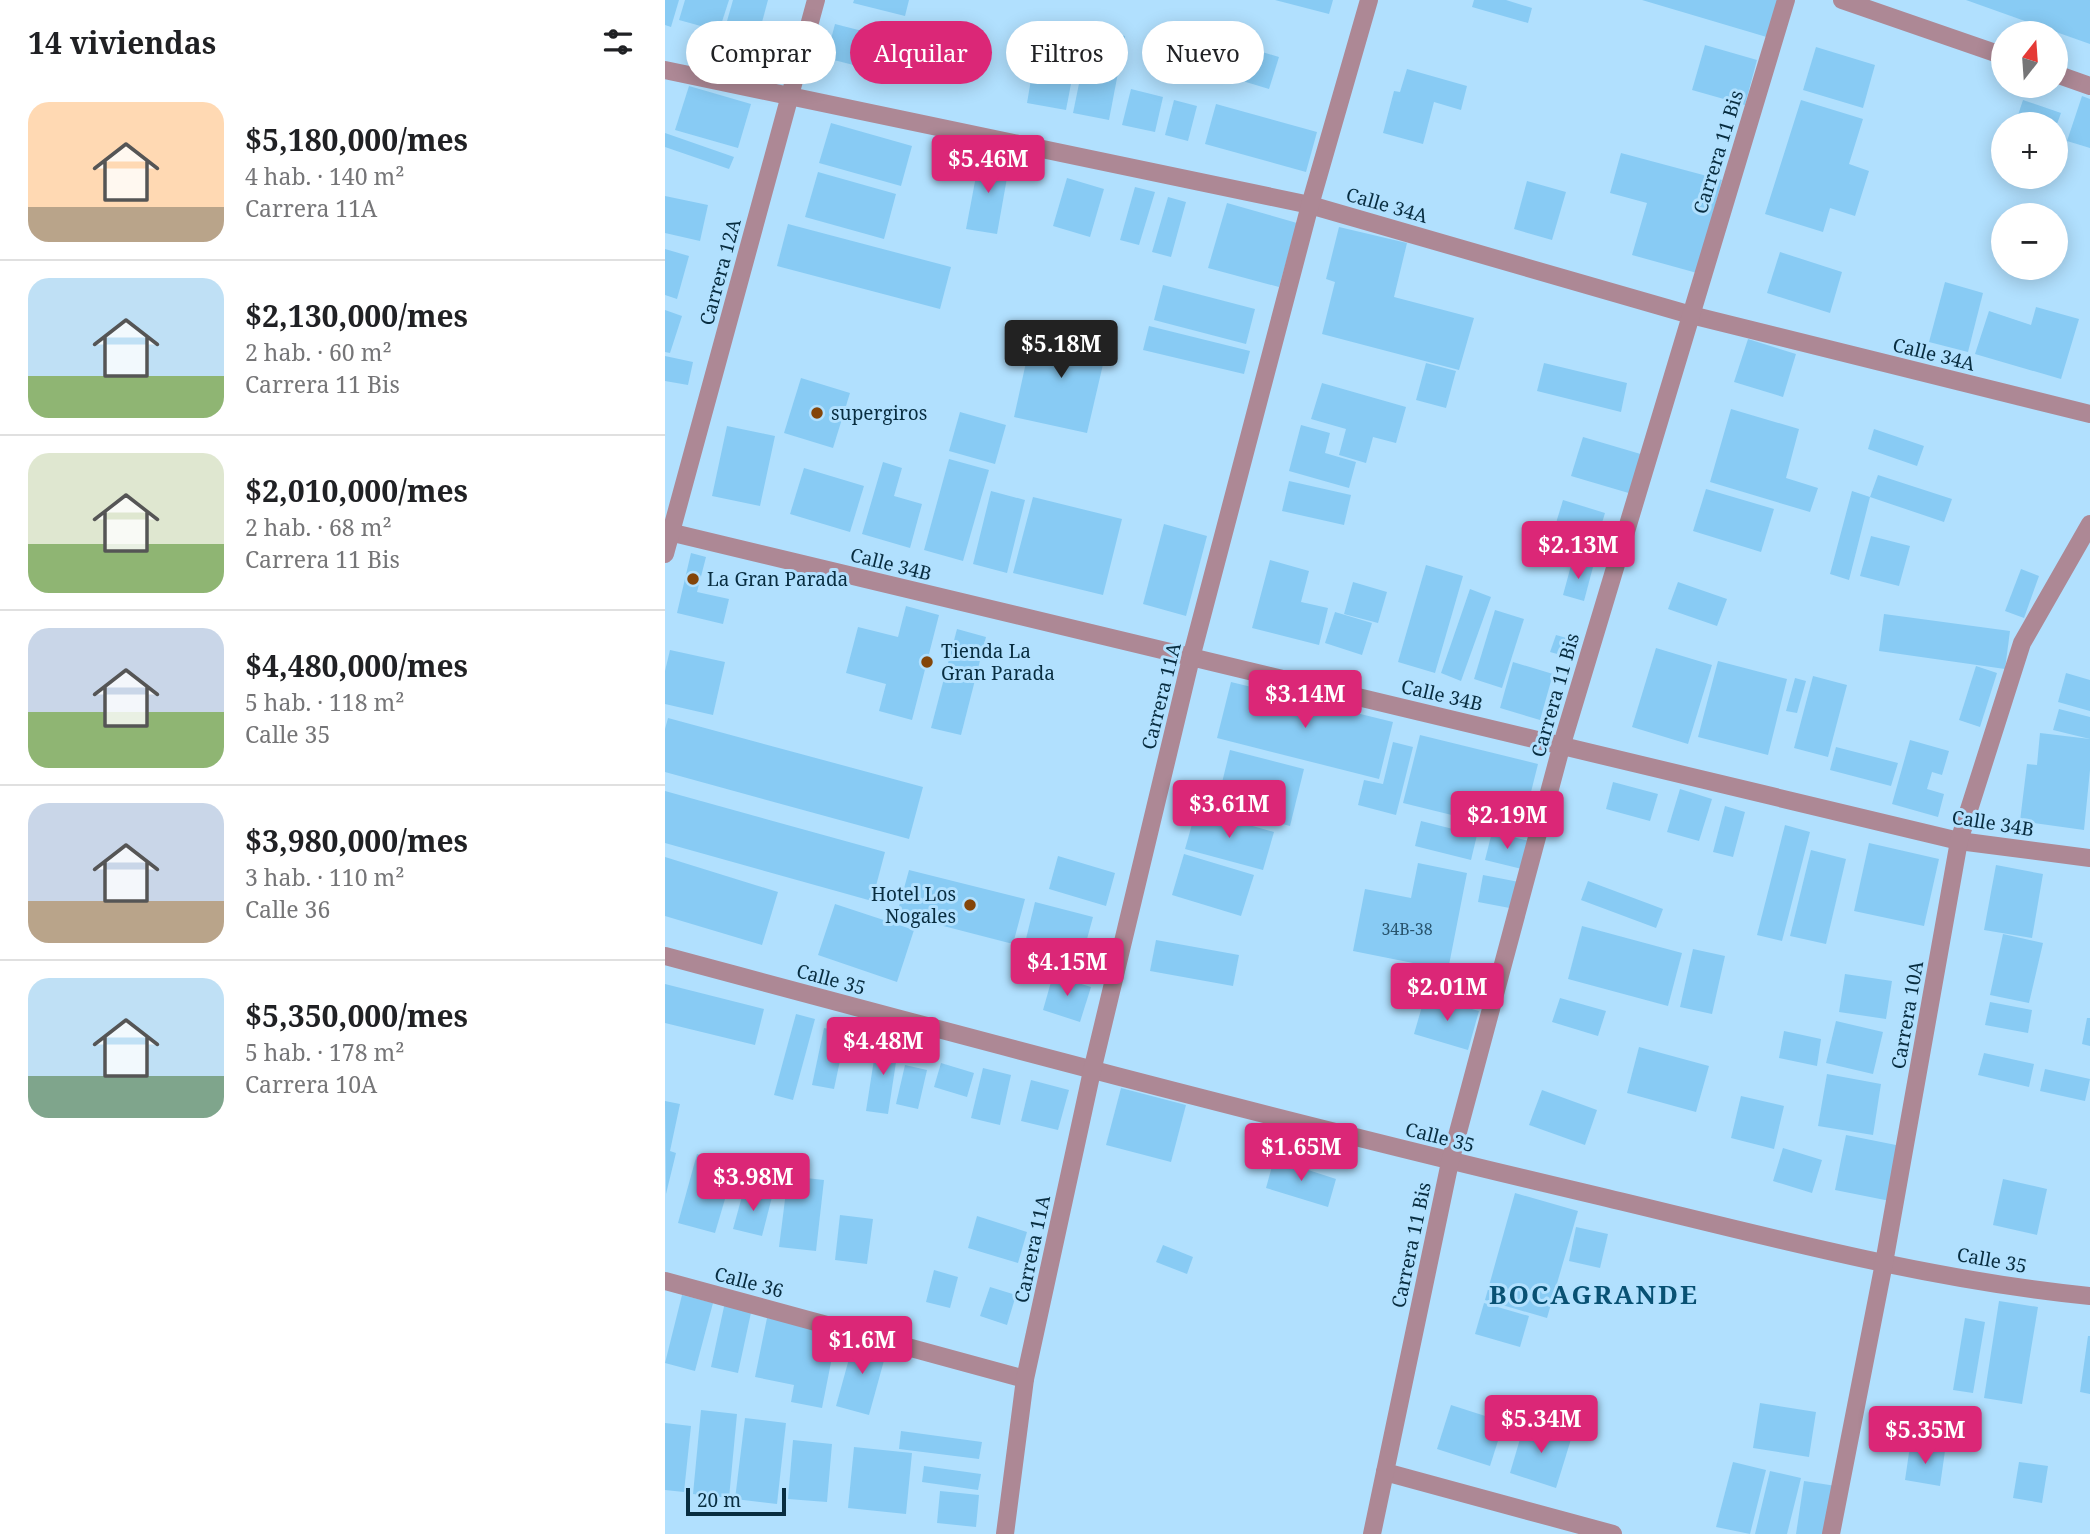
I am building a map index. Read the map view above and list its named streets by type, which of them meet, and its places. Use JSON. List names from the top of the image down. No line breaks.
{"streets":{"street":["Carrera 11 Bis","Calle 34A","Carrera 12A","Calle 34B","Carrera 11A","Calle 35","Carrera 10A","Calle 36"]},"crossings":[["Carrera 11 Bis","Calle 34A"],["Carrera 11 Bis","Calle 34B"],["Carrera 11 Bis","Calle 35"],["Calle 34A","Carrera 12A"],["Calle 34A","Carrera 11A"],["Carrera 12A","Calle 34B"],["Calle 34B","Carrera 11A"],["Calle 34B","Carrera 10A"],["Carrera 11A","Calle 35"],["Carrera 11A","Calle 36"],["Calle 35","Carrera 10A"]],"districts":["BOCAGRANDE"],"places":["supergiros","La Gran Parada","Tienda La Gran Parada","Hotel Los Nogales"],"house_numbers":["34B-38"],"scale_bar":"20 m","north":"top","page":{"heading":"14 viviendas","map_buttons":["+","−"],"chip":["Comprar","Alquilar","Filtros","Nuevo"],"list":[{"name":"$5,180,000/mes","note":"4 hab. · 140 m² · Carrera 11A"},{"name":"$2,130,000/mes","note":"2 hab. · 60 m² · Carrera 11 Bis"},{"name":"$2,010,000/mes","note":"2 hab. · 68 m² · Carrera 11 Bis"},{"name":"$4,480,000/mes","note":"5 hab. · 118 m² · Calle 35"},{"name":"$3,980,000/mes","note":"3 hab. · 110 m² · Calle 36"},{"name":"$5,350,000/mes","note":"5 hab. · 178 m² · Carrera 10A"}],"price":["$5.46M","$5.18M","$2.13M","$3.14M","$3.61M","$2.19M","$4.15M","$2.01M","$4.48M","$1.65M","$3.98M","$1.6M","$5.34M","$5.35M"],"scale":"20 m"}}
